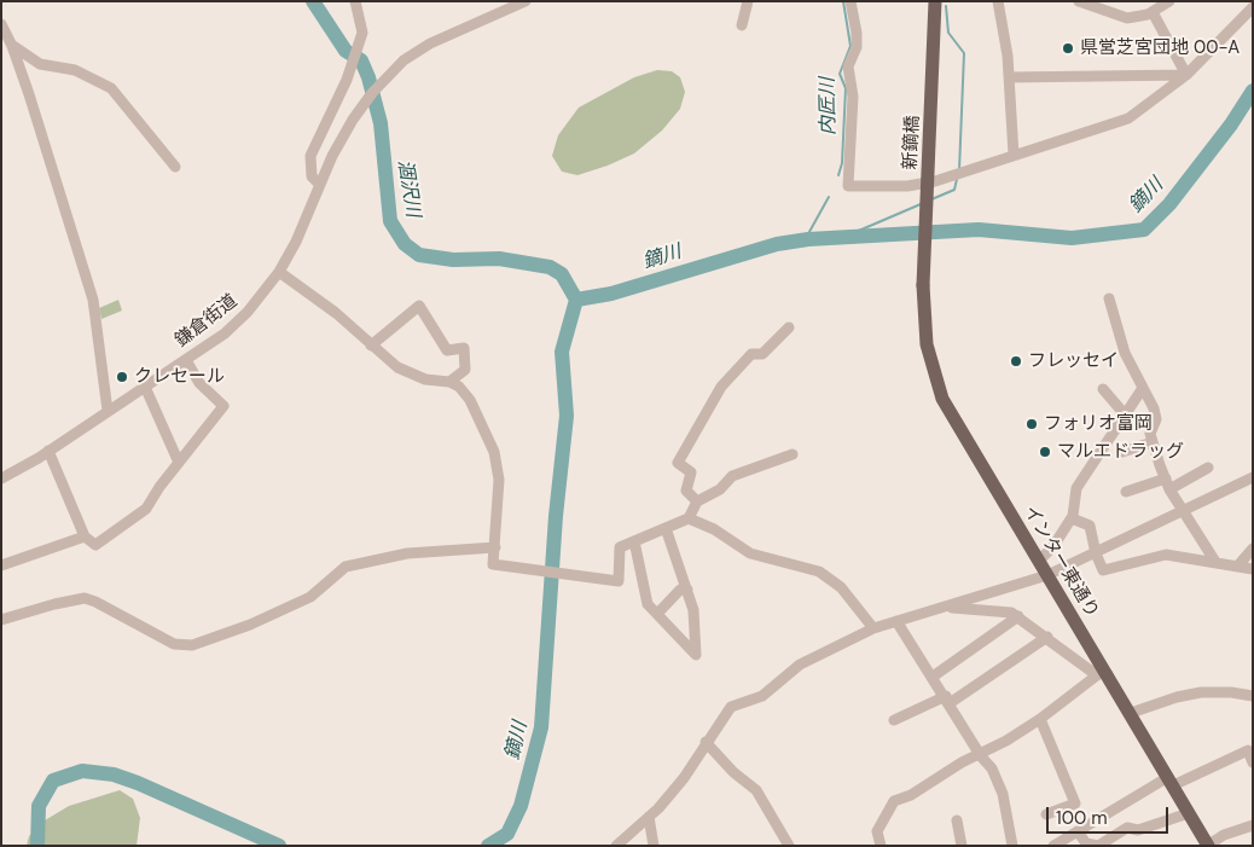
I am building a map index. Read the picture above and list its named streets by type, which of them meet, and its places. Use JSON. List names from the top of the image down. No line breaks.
{"streets":{"main road":["新鏑橋","インター東通り"],"street":["鎌倉街道"]},"crossings":[["新鏑橋","インター東通り"]],"water":["内匠川","涸沢川","鏑川"],"places":["県営芝宮団地 00-A","フレッセイ","クレセール","フォリオ富岡","マルエドラッグ"],"scale_bar":"100 m"}
